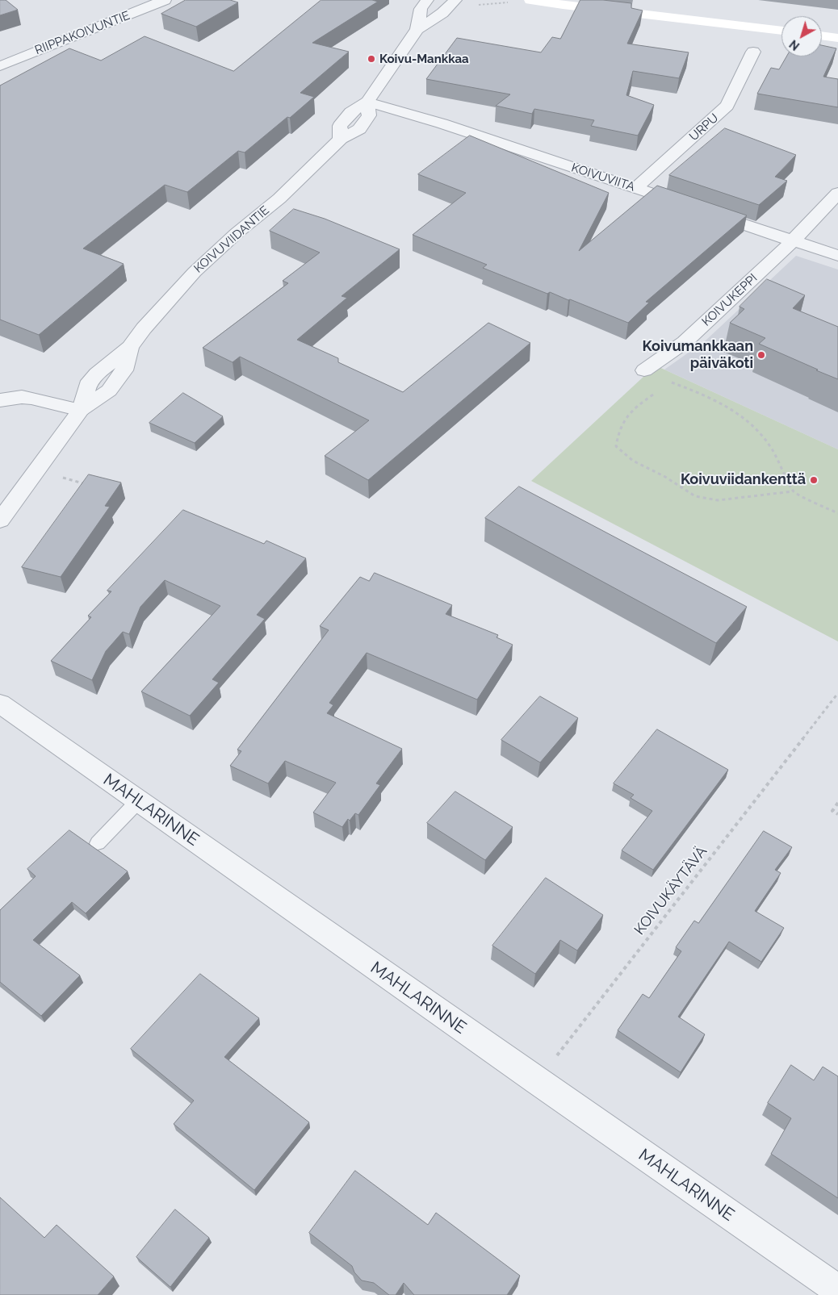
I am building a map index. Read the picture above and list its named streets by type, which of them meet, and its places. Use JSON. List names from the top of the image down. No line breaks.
{"streets":{"street":["RIIPPAKOIVUNTIE","URPU","KOIVUVIITA","KOIVUVIIDANTIE","KOIVUKEPPI","MAHLARINNE"],"path":["KOIVUKÄYTÄVÄ"]},"crossings":[["URPU","KOIVUVIITA"],["KOIVUVIITA","KOIVUVIIDANTIE"],["KOIVUVIITA","KOIVUKEPPI"],["MAHLARINNE","KOIVUKÄYTÄVÄ"]],"places":["Koivu-Mankkaa","Koivumankkaan päiväkoti","Koivuviidankenttä"],"north":"bottom left"}
